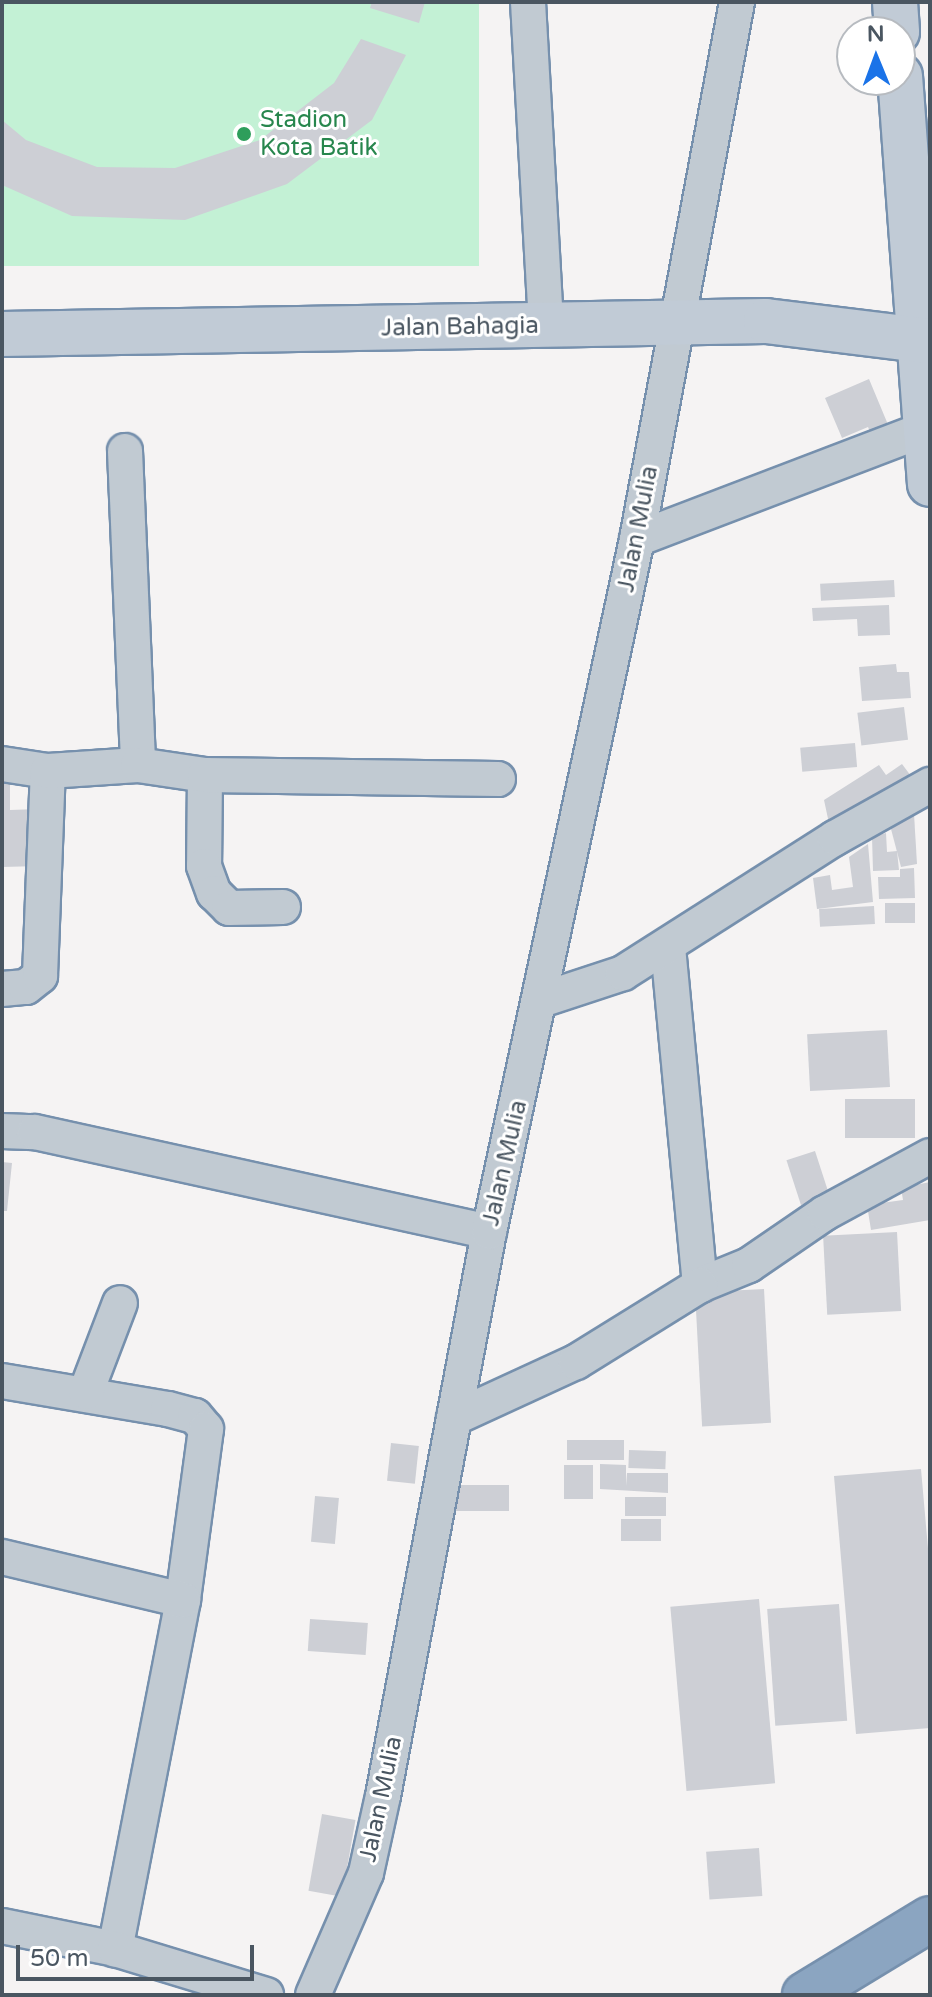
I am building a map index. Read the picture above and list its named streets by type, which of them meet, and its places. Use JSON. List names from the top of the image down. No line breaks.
{"streets":{"street":["Jalan Bahagia","Jalan Mulia"]},"crossings":[["Jalan Bahagia","Jalan Mulia"]],"places":["Stadion Kota Batik"],"scale_bar":"50 m","north":"top"}
